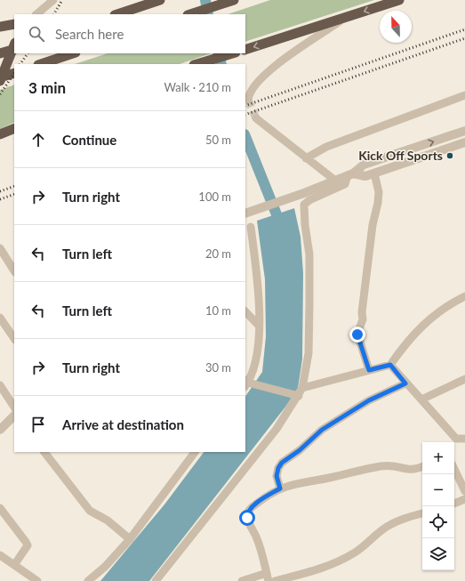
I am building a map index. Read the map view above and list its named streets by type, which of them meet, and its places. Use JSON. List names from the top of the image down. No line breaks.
{"places":["Kick Off Sports"],"north":"top","page":{"search":"Search here","heading":["3 min","Walk · 210 m"],"list":[["Continue","50 m"],["Turn right","100 m"],["Turn left","20 m"],["Turn left","10 m"],["Turn right","30 m"],"Arrive at destination"],"map_buttons":["+","−"]}}
